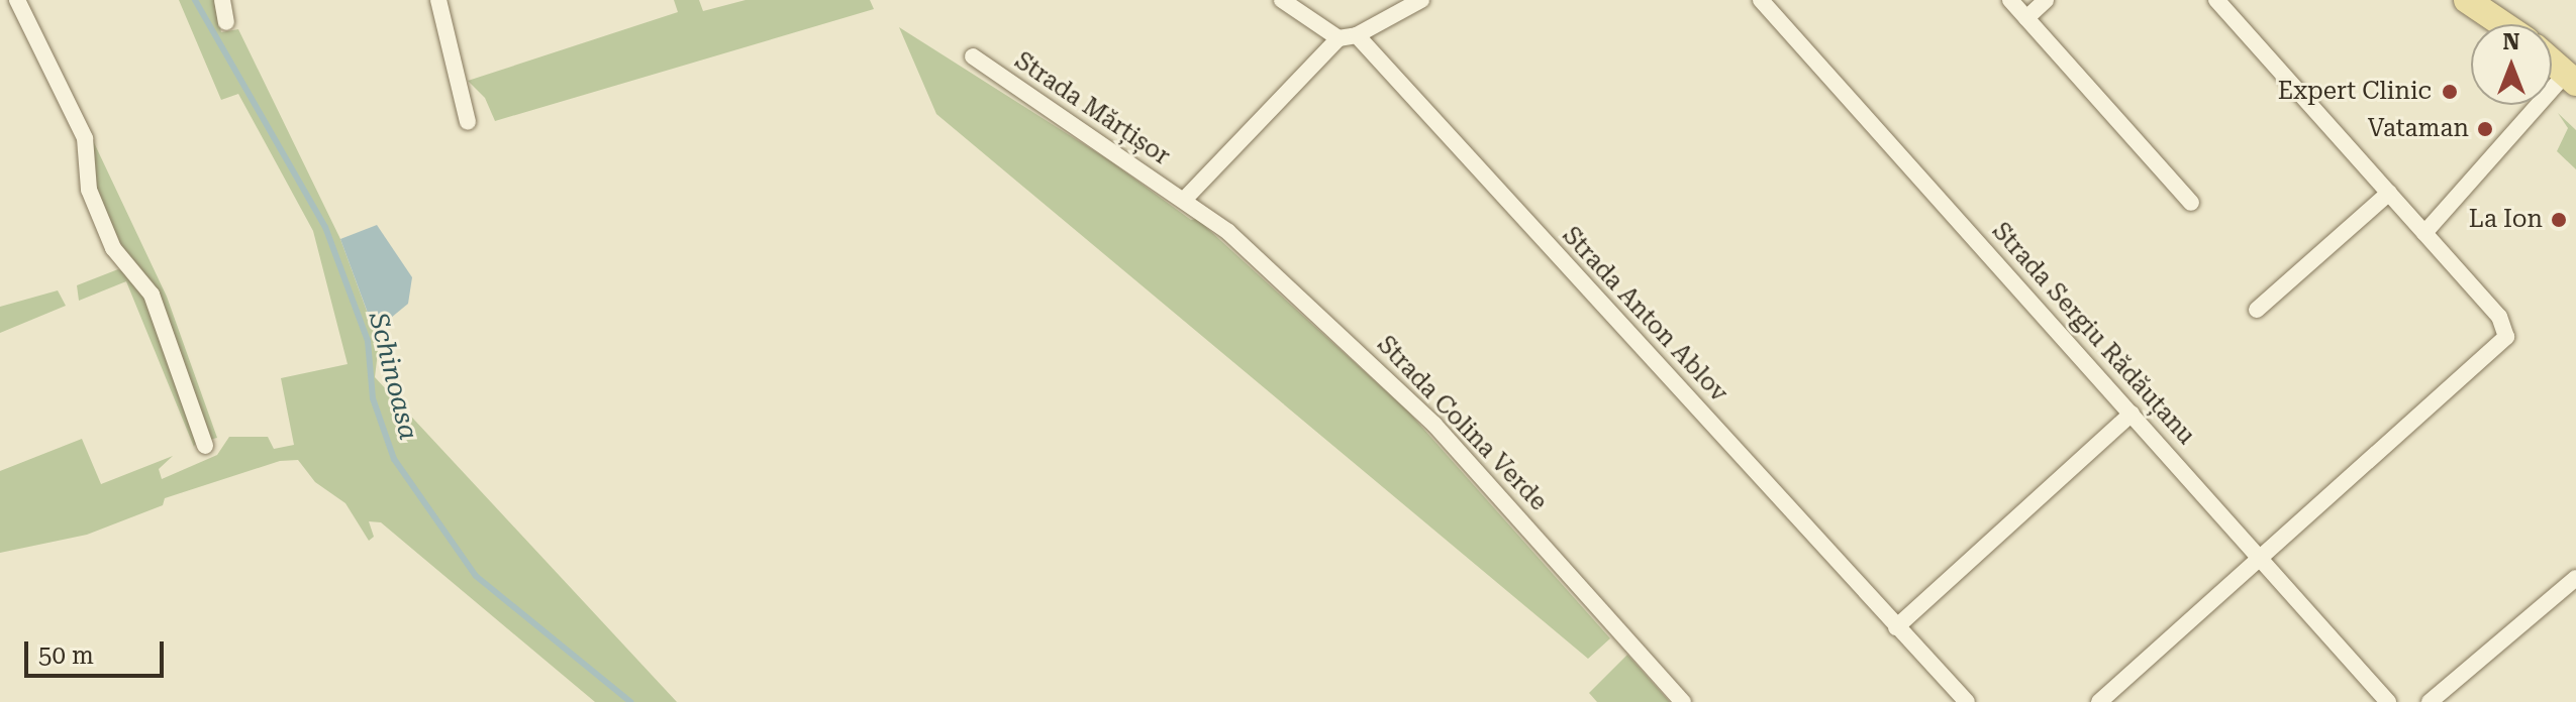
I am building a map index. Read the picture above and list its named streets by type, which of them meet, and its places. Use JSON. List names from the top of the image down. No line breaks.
{"streets":{"street":["Strada Mărțișor","Strada Anton Ablov","Strada Sergiu Rădăuțanu","Strada Colina Verde"]},"crossings":[["Strada Mărțișor","Strada Colina Verde"]],"water":["Schinoasa"],"places":["Expert Clinic","Vataman","La Ion"],"scale_bar":"50 m","north":"top"}
